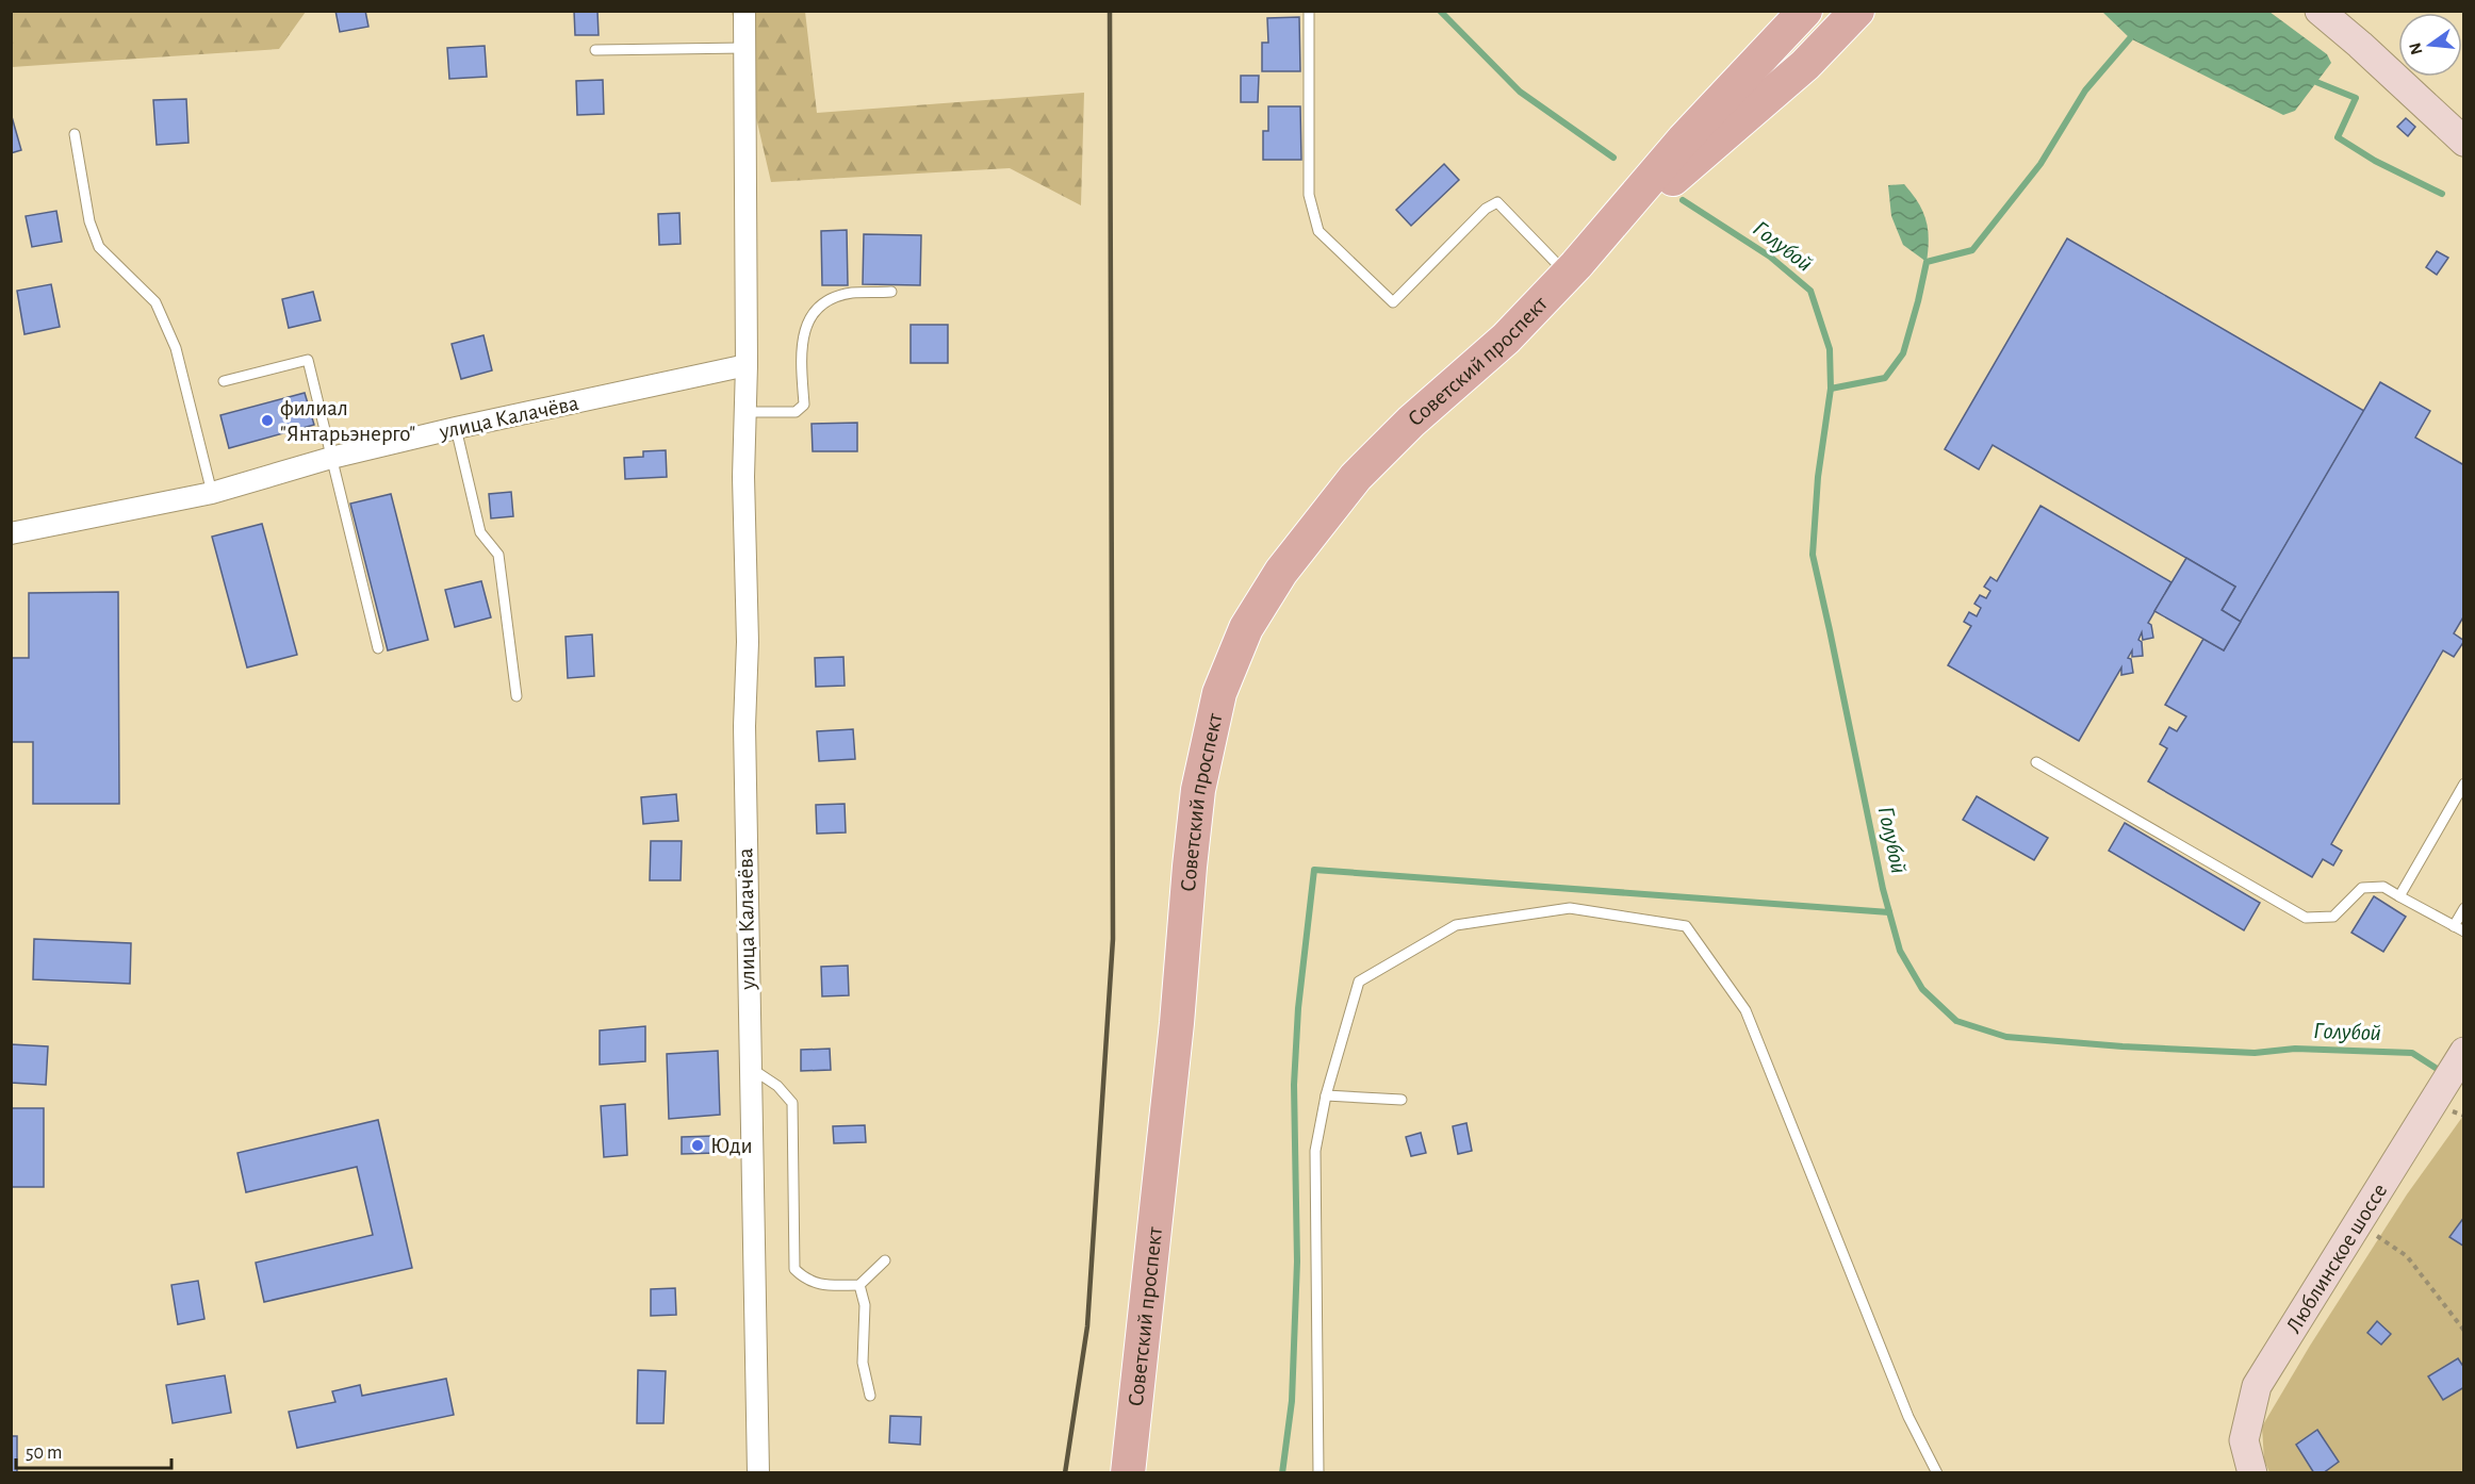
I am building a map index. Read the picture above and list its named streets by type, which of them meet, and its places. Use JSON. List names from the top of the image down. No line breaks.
{"streets":{"main road":["Советский проспект"],"street":["улица Калачёва","Люблинское шоссе"]},"water":["Голубой"],"places":["филиал \"Янтарьэнерго\"","Юди"],"scale_bar":"50 m","north":"left"}
